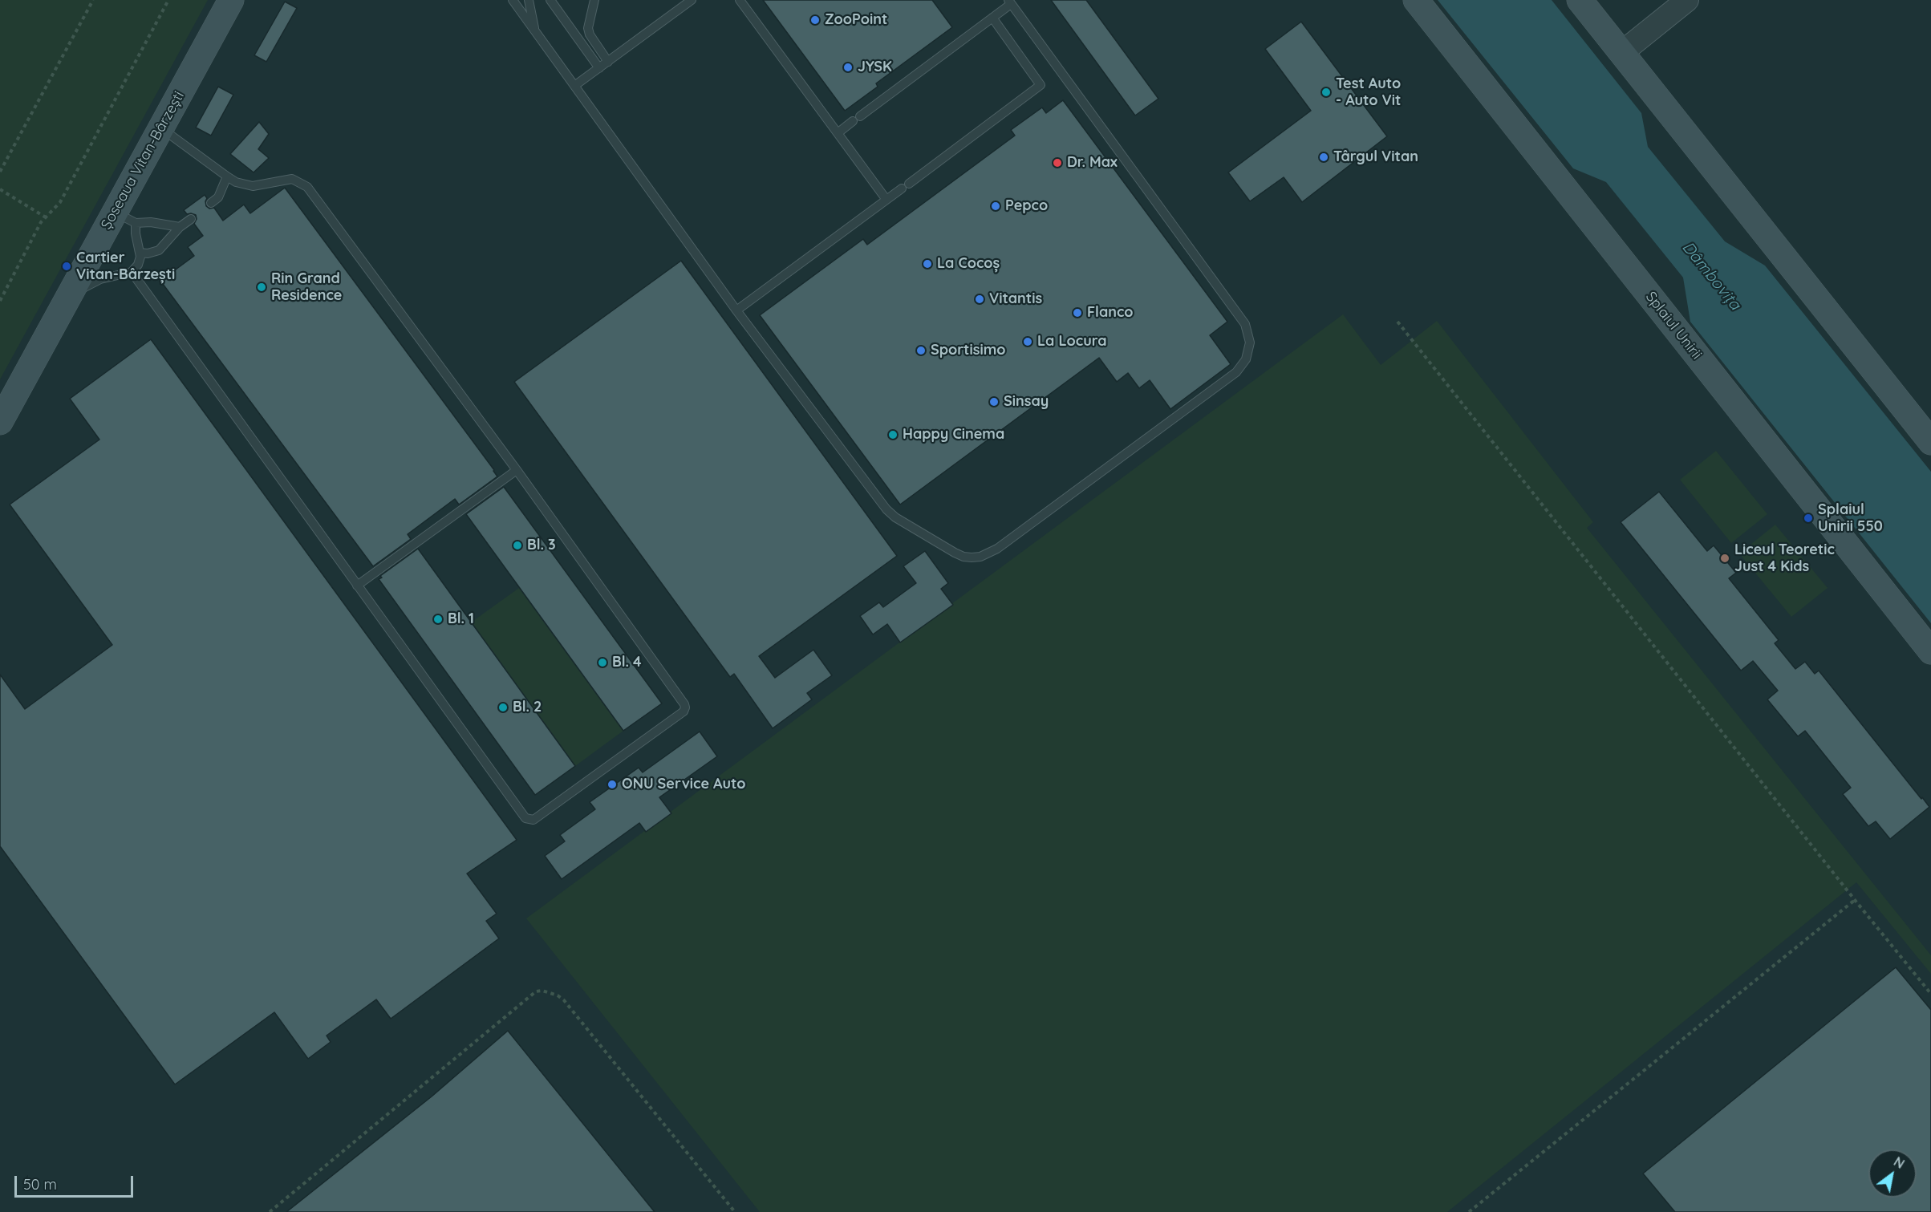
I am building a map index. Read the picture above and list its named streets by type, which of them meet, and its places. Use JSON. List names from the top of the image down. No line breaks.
{"streets":{"main road":["Șoseaua Vitan-Bârzești","Splaiul Unirii"]},"water":["Dâmbovița"],"places":["ZooPoint","JYSK","Test Auto - Auto Vit","Târgul Vitan","Dr. Max","Pepco","La Cocoș","Cartier Vitan-Bârzești","Rin Grand Residence","Vitantis","Flanco","La Locura","Sportisimo","Sinsay","Happy Cinema","Splaiul Unirii 550","Bl. 3","Liceul Teoretic Just 4 Kids","Bl. 1","Bl. 4","Bl. 2","ONU Service Auto"],"scale_bar":"50 m","north":"top right"}
